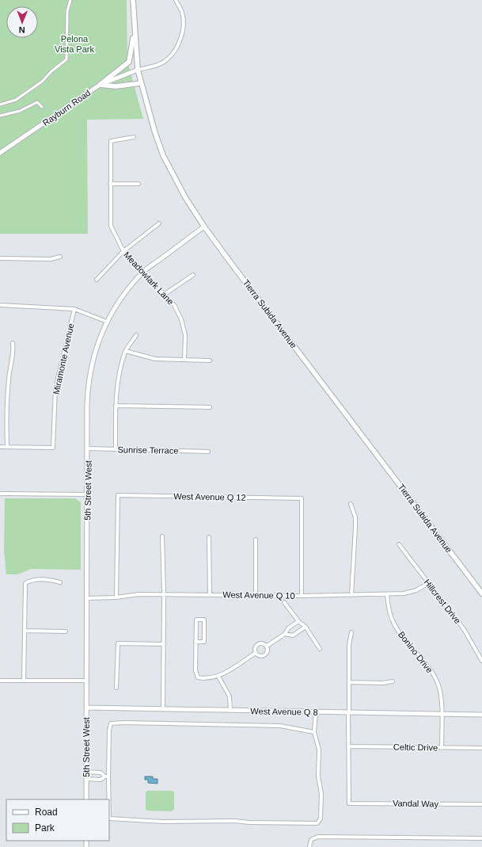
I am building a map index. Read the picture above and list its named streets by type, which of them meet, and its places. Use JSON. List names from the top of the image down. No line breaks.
{"streets":{"main road":["Tierra Subida Avenue"],"street":["Rayburn Road","Meadowlark Lane","Miramonte Avenue","Sunrise Terrace","5th Street West","West Avenue Q 12","West Avenue Q 10","Hillcrest Drive","Bonino Drive","West Avenue Q 8","Celtic Drive","Vandal Way"]},"crossings":[["Rayburn Road","Tierra Subida Avenue"],["Meadowlark Lane","5th Street West"],["Tierra Subida Avenue","5th Street West"],["Sunrise Terrace","5th Street West"],["5th Street West","West Avenue Q 10"],["5th Street West","West Avenue Q 8"],["West Avenue Q 12","West Avenue Q 10"],["West Avenue Q 10","Hillcrest Drive"],["West Avenue Q 10","Bonino Drive"],["Bonino Drive","West Avenue Q 8"],["Bonino Drive","Celtic Drive"],["Celtic Drive","Vandal Way"]],"parks":["Pelona Vista Park"],"legend":["Road","Park"],"north":"bottom"}
